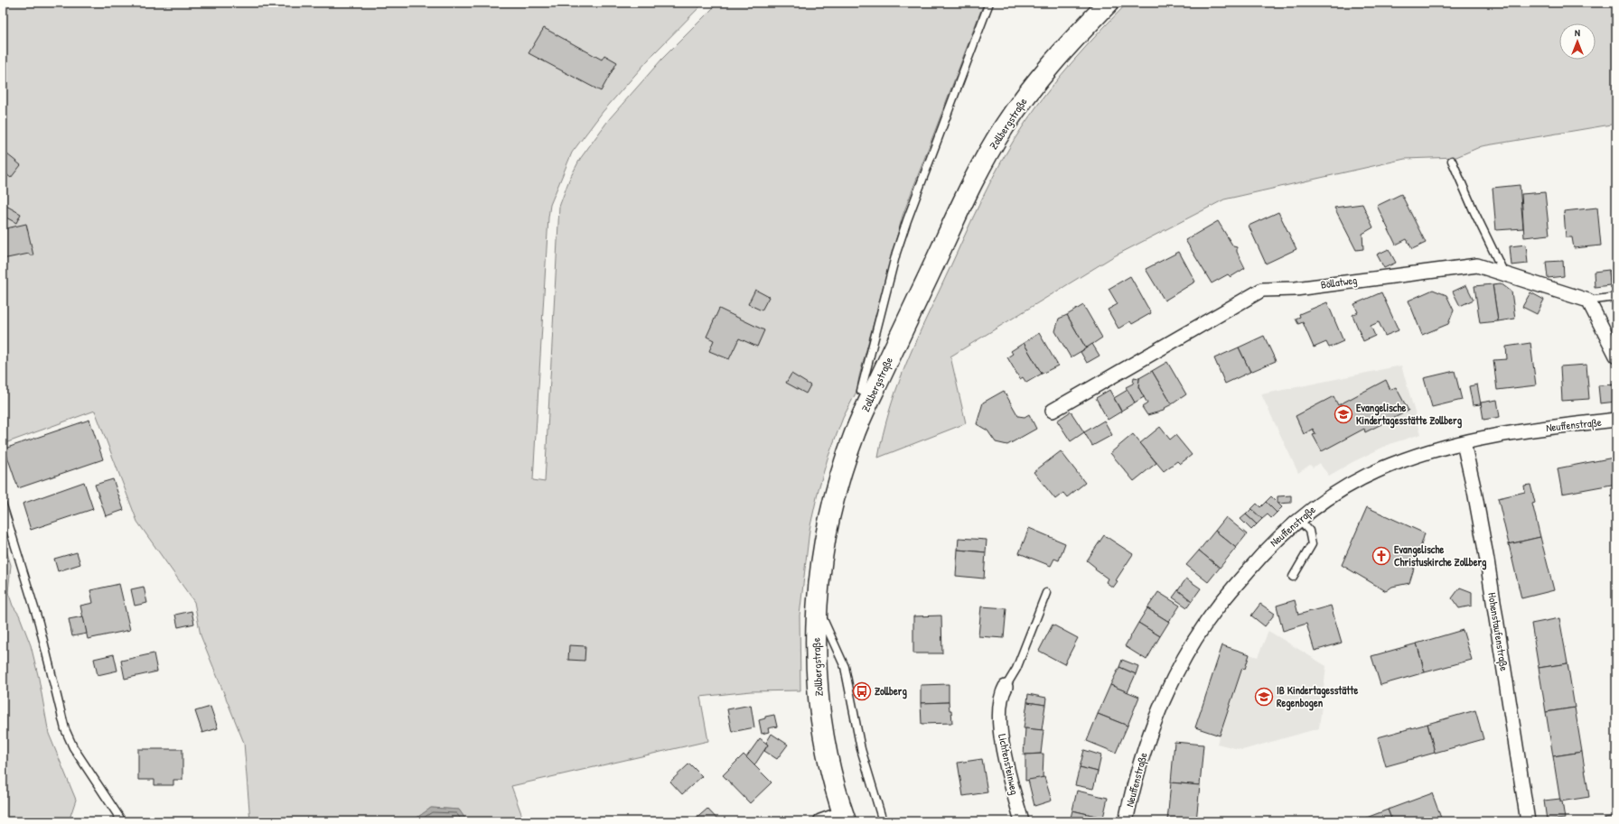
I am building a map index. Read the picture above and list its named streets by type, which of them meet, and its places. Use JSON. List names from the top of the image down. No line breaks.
{"streets":{"main road":["Zollbergstraße"],"street":["Böllatweg","Neuffenstraße","Hohenstaufenstraße","Lichtensteinweg"]},"crossings":[["Neuffenstraße","Hohenstaufenstraße"]],"places":{"school or university":["Evangelische Kindertagesstätte Zollberg","IB Kindertagesstätte Regenbogen"],"church":["Evangelische Christuskirche Zollberg"],"bus stop":["Zollberg"]},"north":"top"}
